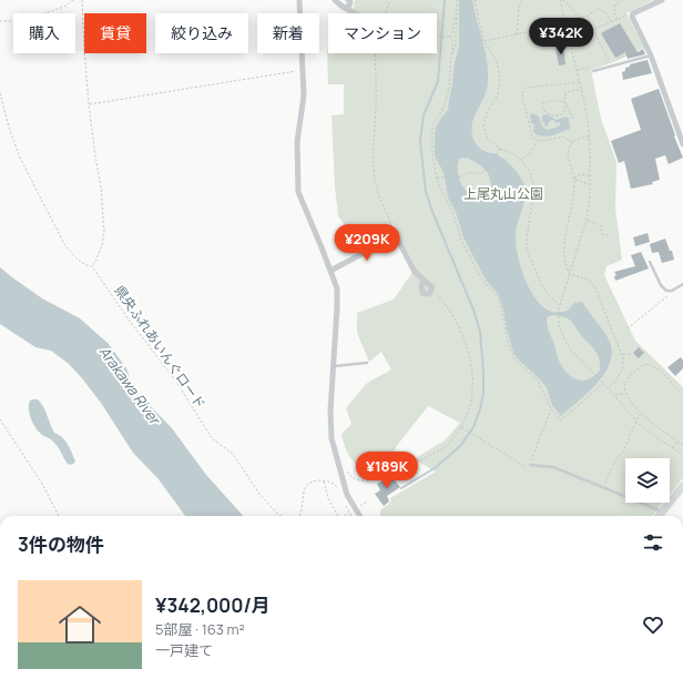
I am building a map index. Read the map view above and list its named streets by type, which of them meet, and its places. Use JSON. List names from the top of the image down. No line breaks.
{"streets":{"path":["県央ふれあいんぐロード"]},"water":["Arakawa River"],"parks":["上尾丸山公園"],"page":{"chip":["購入","賃貸","絞り込み","新着","マンション"],"price":["¥342K","¥209K","¥189K"],"heading":"3件の物件","list":[{"name":"¥342,000/月","note":"5部屋 · 163 m² · 一戸建て"}]}}
